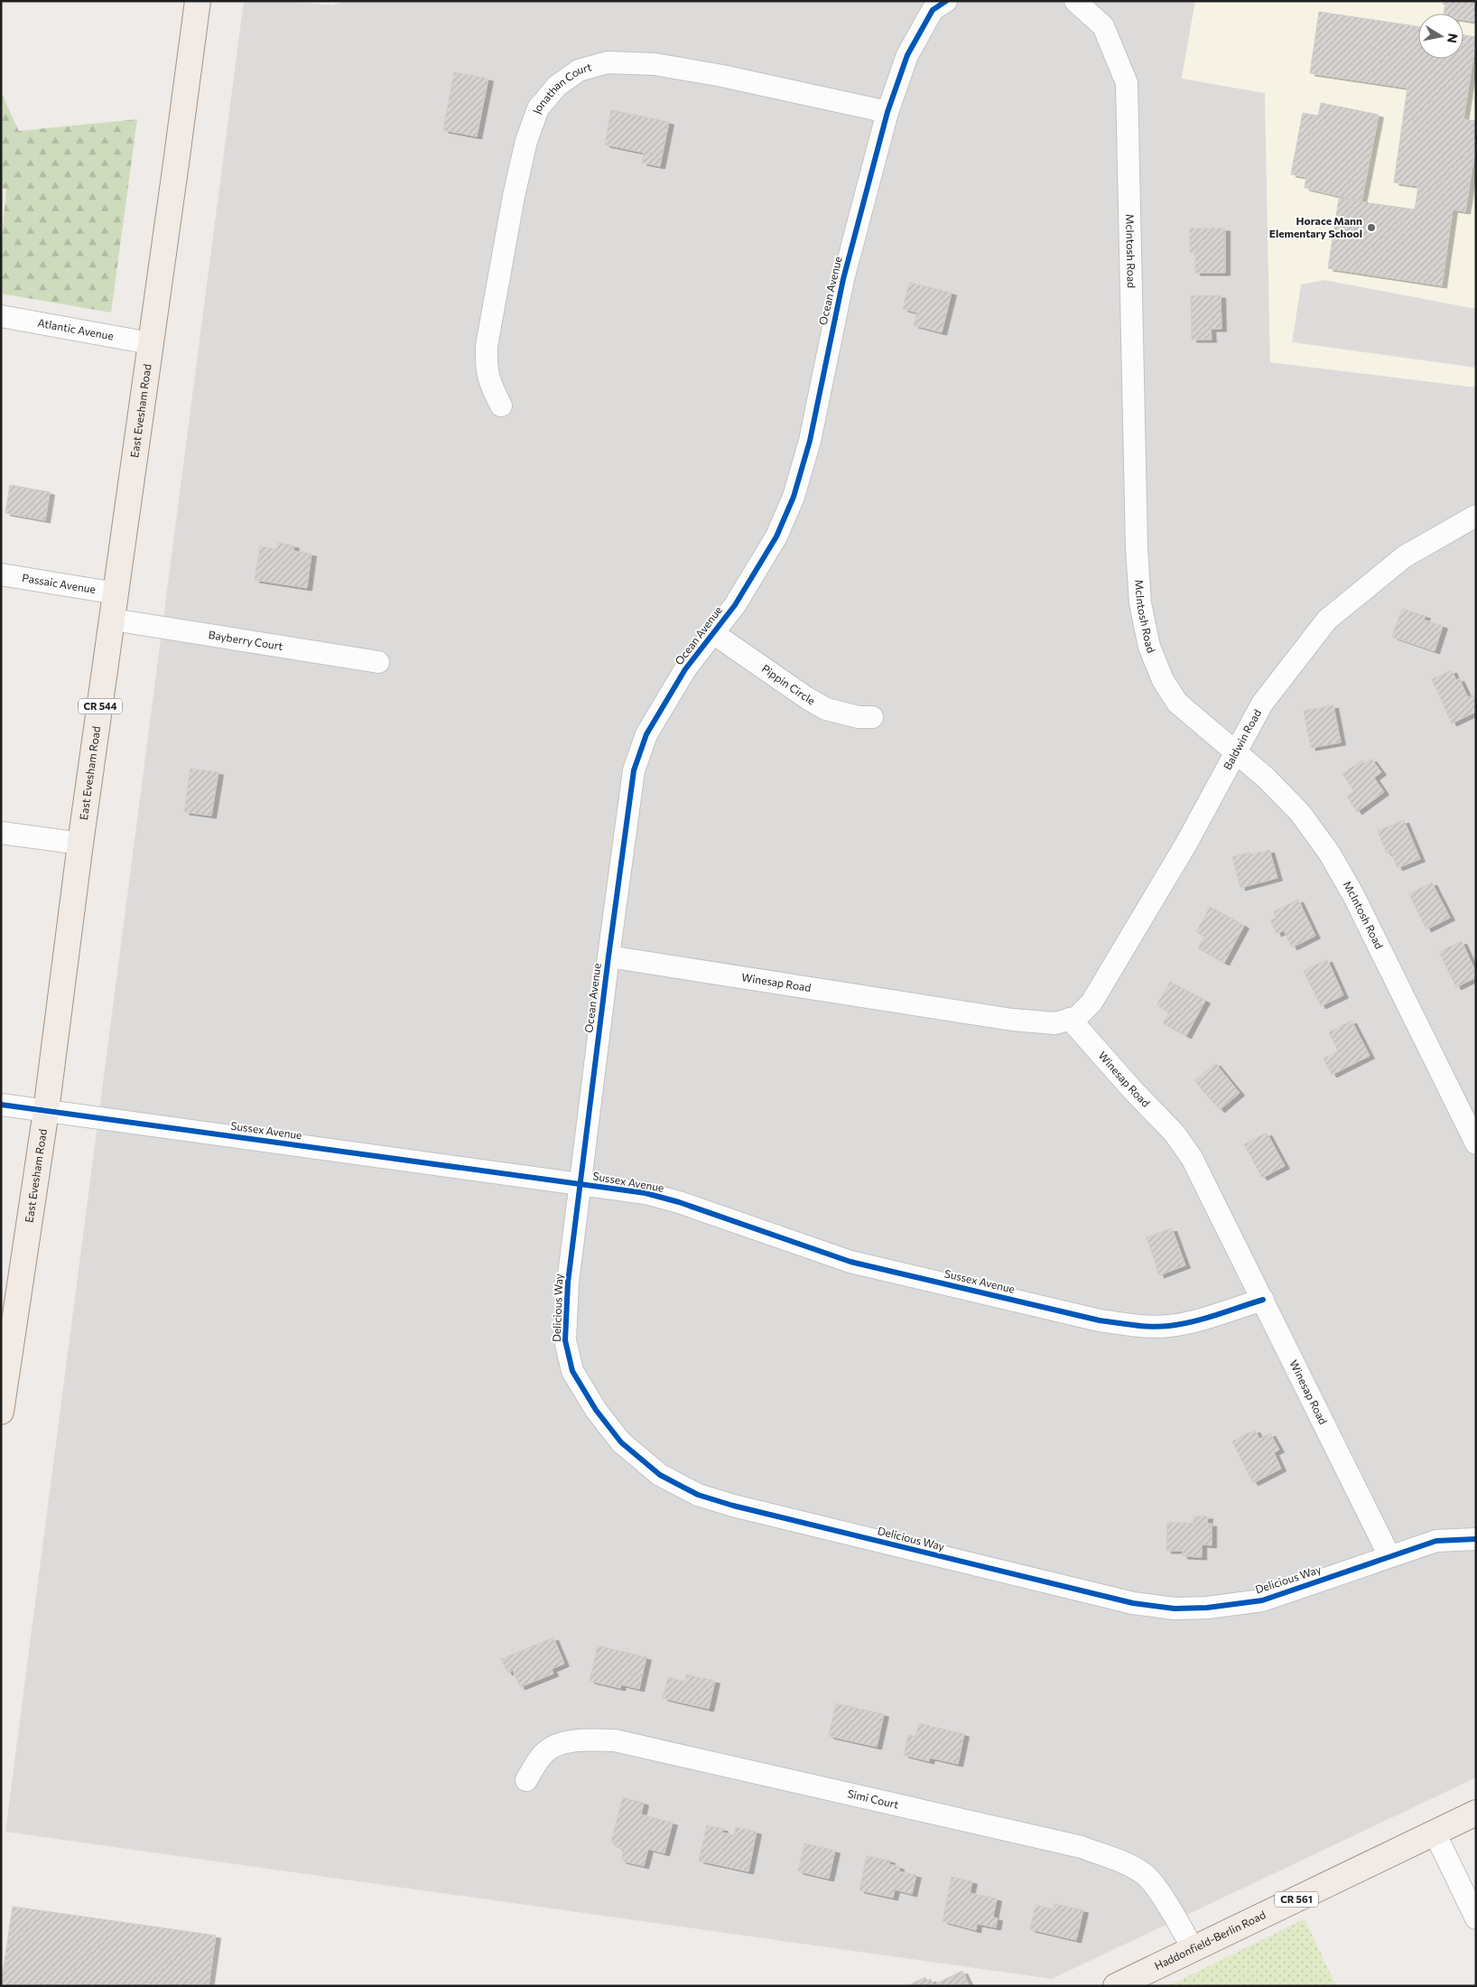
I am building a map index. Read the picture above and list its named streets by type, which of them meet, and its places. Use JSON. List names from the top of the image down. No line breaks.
{"streets":{"main road":["East Evesham Road","CR 544","CR 561","Haddonfield-Berlin Road"],"street":["Jonathan Court","McIntosh Road","Ocean Avenue","Atlantic Avenue","Passaic Avenue","Bayberry Court","Pippin Circle","Baldwin Road","Winesap Road","Sussex Avenue","Delicious Way","Simi Court"]},"crossings":[["Jonathan Court","Ocean Avenue"],["McIntosh Road","Baldwin Road"],["Ocean Avenue","Pippin Circle"],["Ocean Avenue","Winesap Road"],["Ocean Avenue","Sussex Avenue"],["Ocean Avenue","Delicious Way"],["Atlantic Avenue","East Evesham Road"],["East Evesham Road","Passaic Avenue"],["East Evesham Road","Bayberry Court"],["East Evesham Road","Sussex Avenue"],["Baldwin Road","Winesap Road"],["Winesap Road","Sussex Avenue"],["Winesap Road","Delicious Way"],["Sussex Avenue","Delicious Way"],["Simi Court","Haddonfield-Berlin Road"]],"places":["Horace Mann Elementary School"],"north":"right"}
